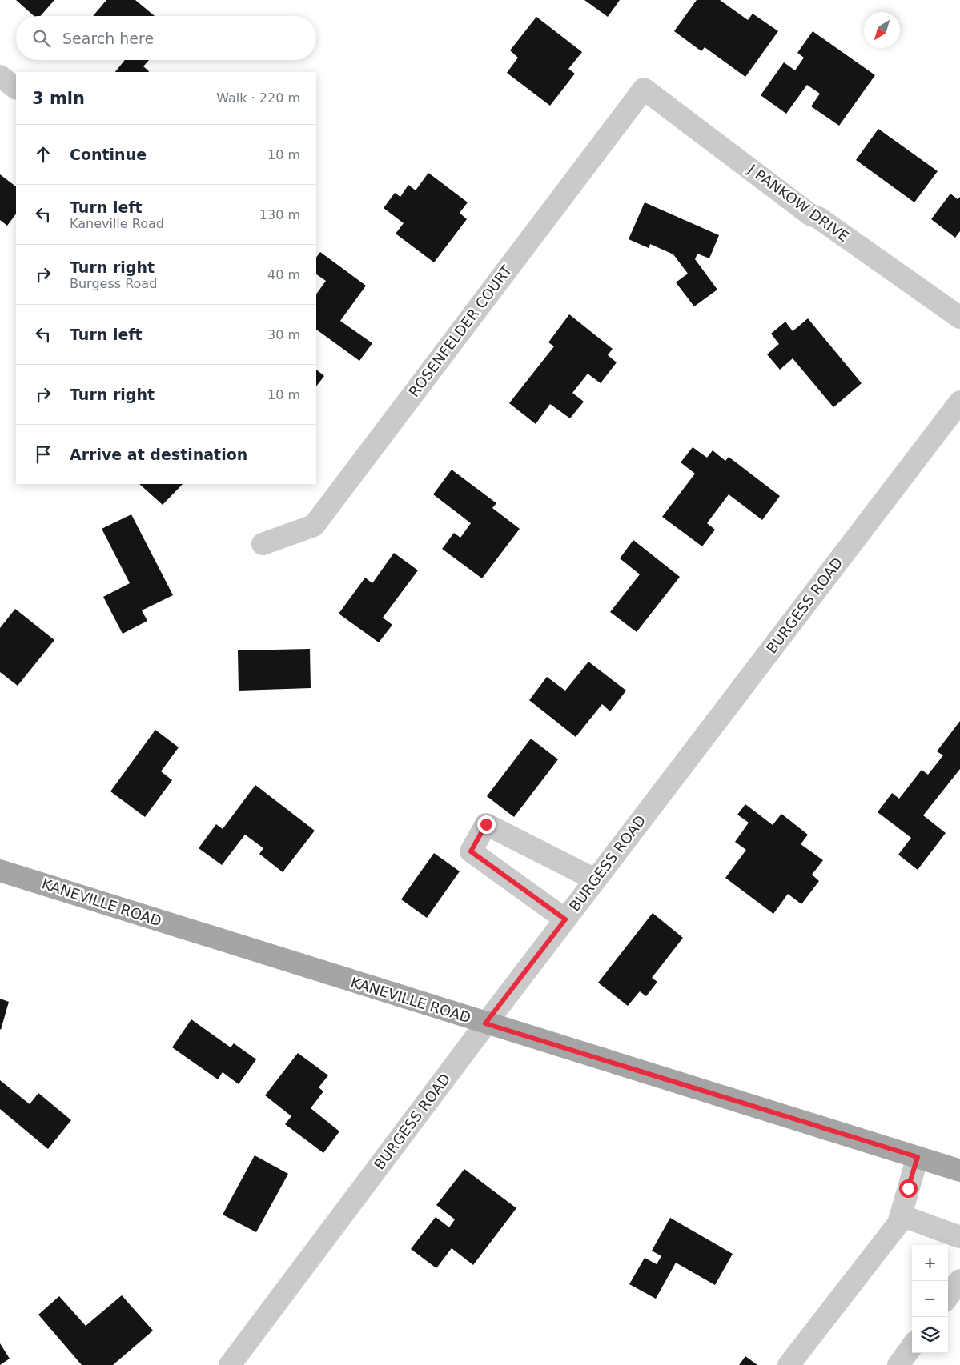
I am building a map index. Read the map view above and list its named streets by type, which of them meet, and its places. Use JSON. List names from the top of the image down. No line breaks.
{"streets":{"main road":["KANEVILLE ROAD"],"street":["J PANKOW DRIVE","ROSENFELDER COURT","BURGESS ROAD"]},"crossings":[["J PANKOW DRIVE","ROSENFELDER COURT"],["BURGESS ROAD","KANEVILLE ROAD"]],"north":"bottom left","page":{"search":"Search here","heading":["3 min","Walk · 220 m"],"list":[["Continue","10 m"],["Turn left","Kaneville Road","130 m"],["Turn right","Burgess Road","40 m"],["Turn left","30 m"],["Turn right","10 m"],"Arrive at destination"],"map_buttons":["+","−"]}}
